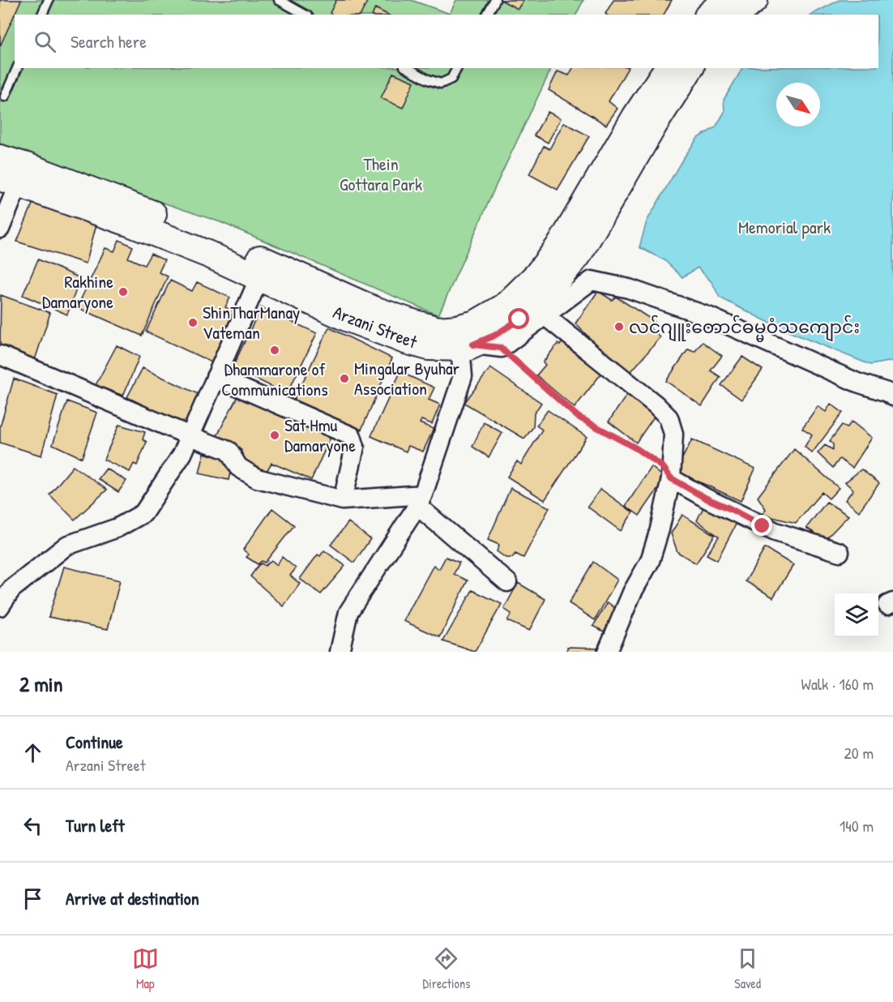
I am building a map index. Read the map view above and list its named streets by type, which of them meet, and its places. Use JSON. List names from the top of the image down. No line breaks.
{"streets":{"main road":["Arzani Street"]},"parks":["Thein Gottara Park","Memorial park"],"places":["Rakhine Damaryone","ShinTharManay Vateman","လင်ဂျူးတောင်ဓမ္မဝံသကျောင်း","Dhammarone of Communications","Mingalar Byuhar Association","Sat Hmu Damaryone"],"north":"bottom right","page":{"search":"Search here","heading":["2 min","Walk · 160 m"],"list":[["Continue","Arzani Street","20 m"],["Turn left","140 m"],"Arrive at destination"],"nav":["Map","Directions","Saved"]}}
